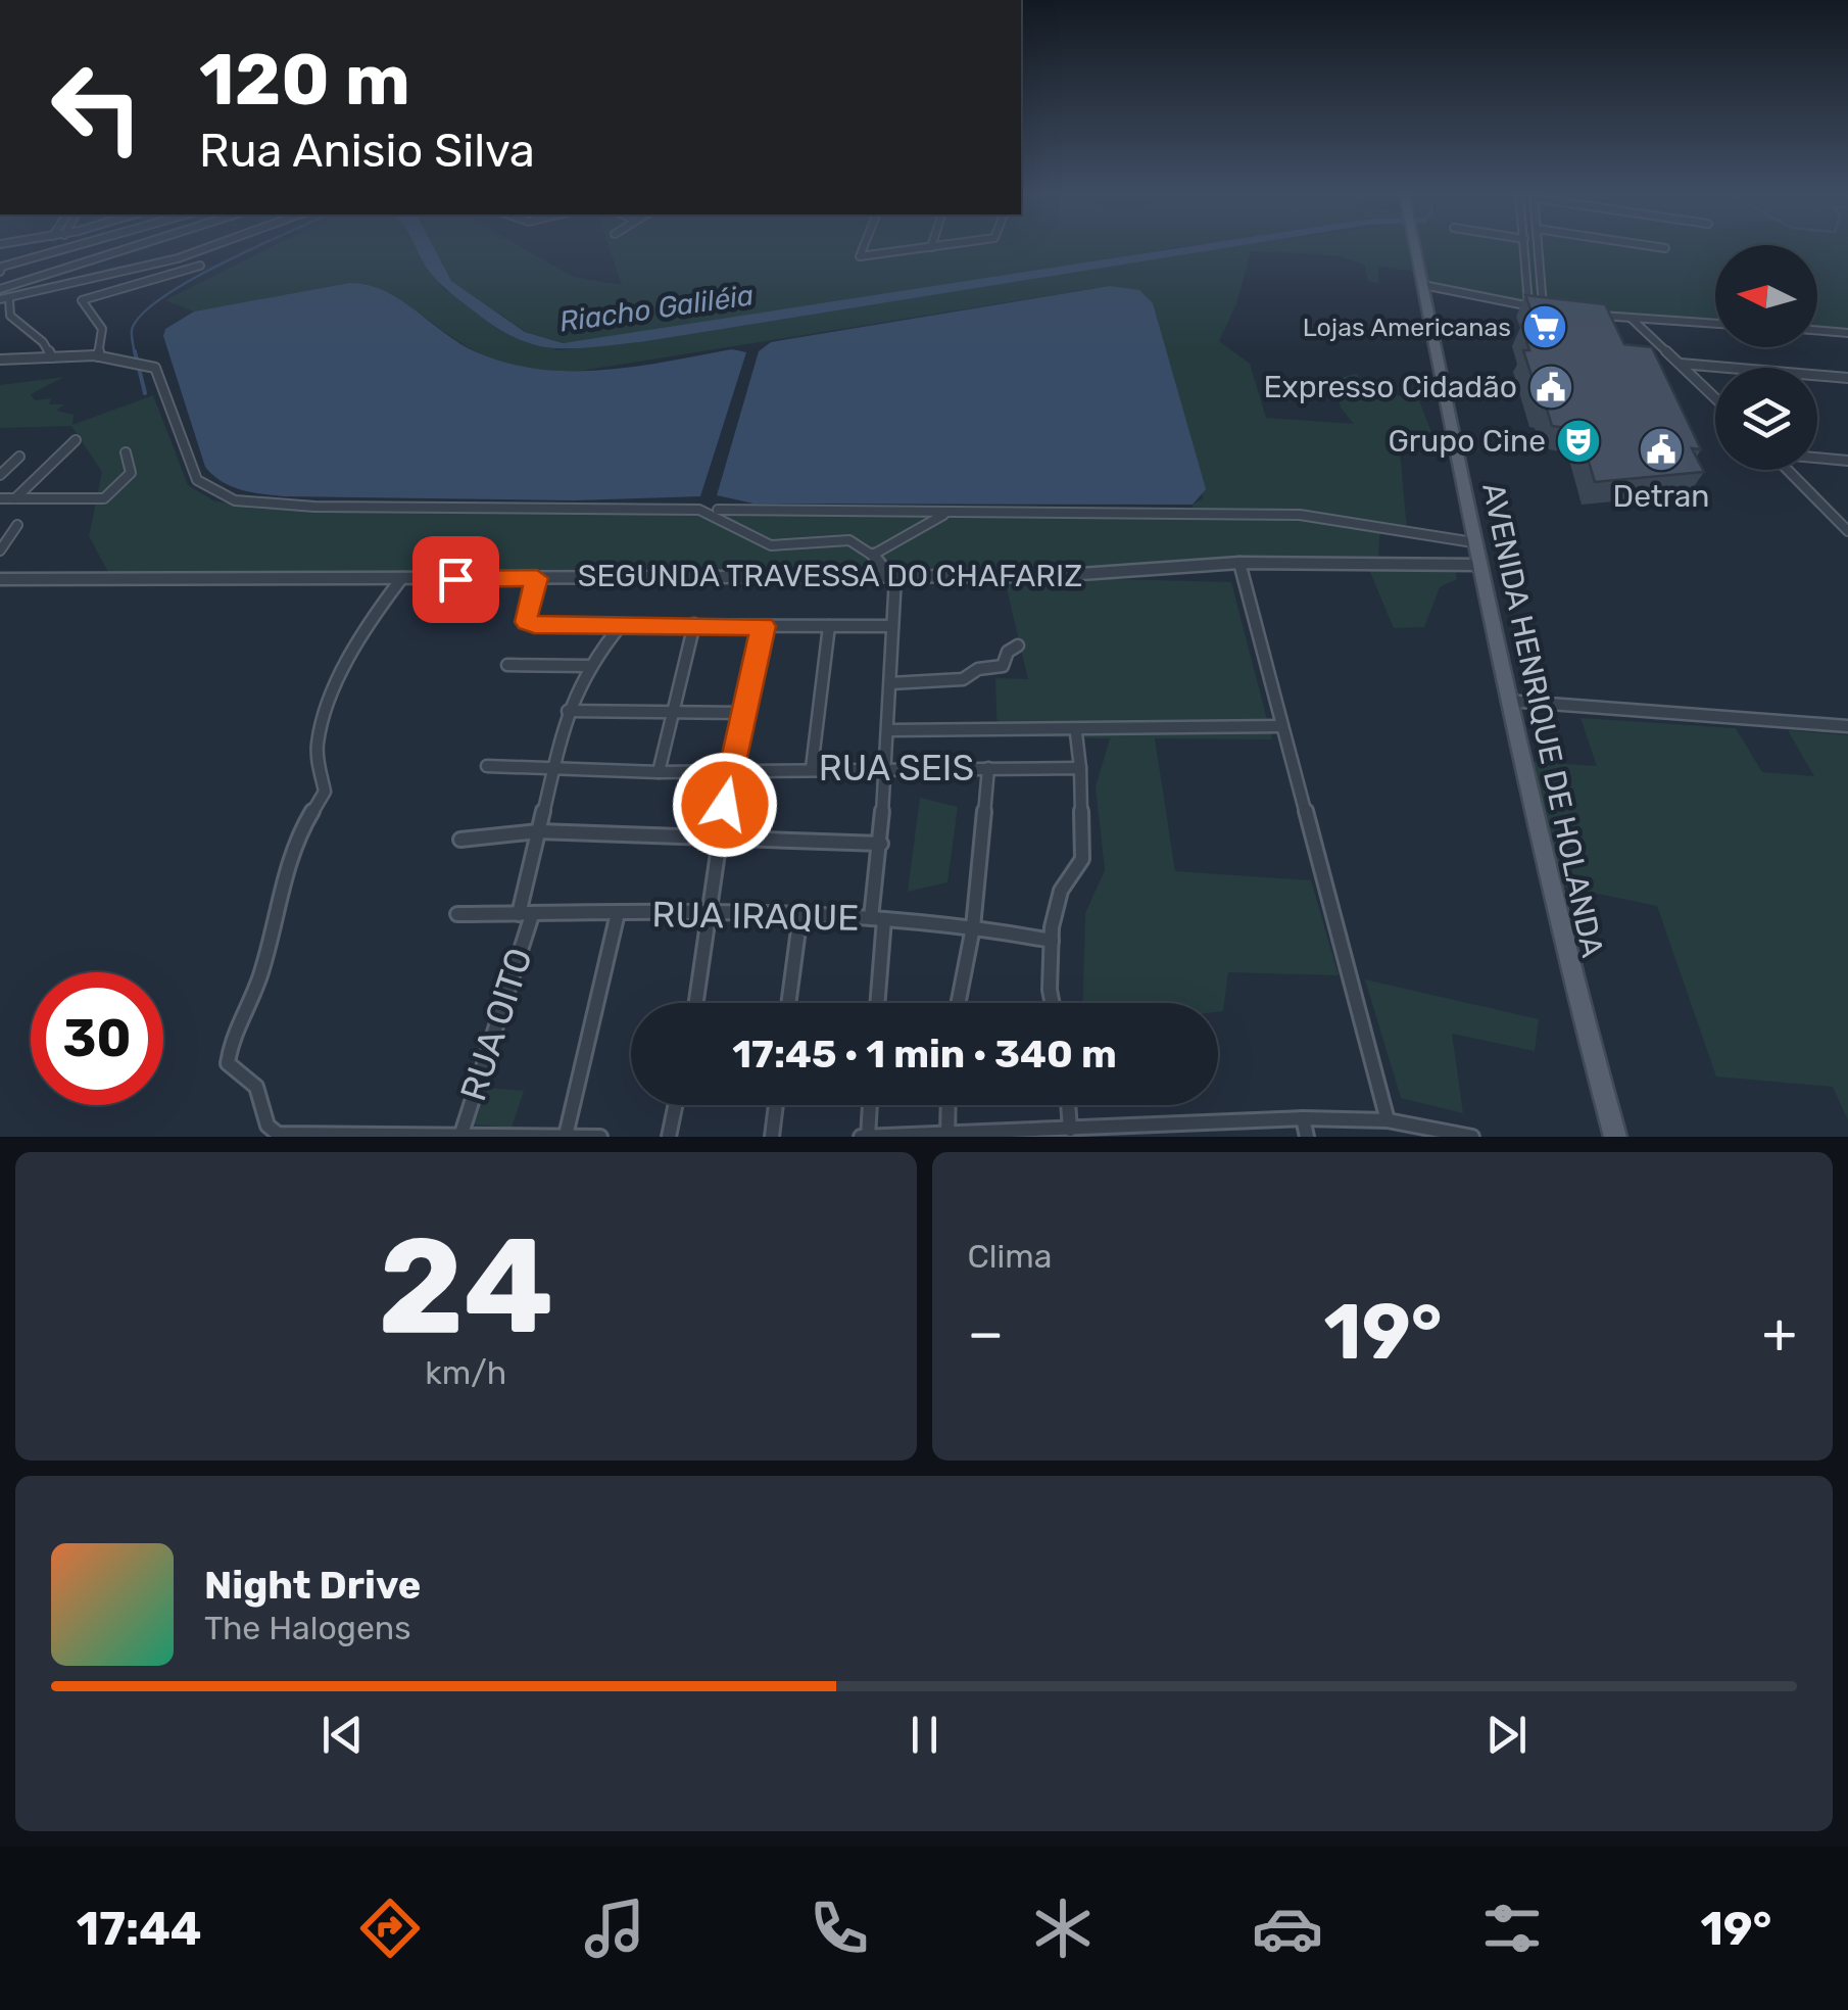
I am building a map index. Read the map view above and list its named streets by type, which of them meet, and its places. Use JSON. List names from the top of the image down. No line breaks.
{"streets":{"main road":["AVENIDA HENRIQUE DE HOLANDA"],"street":["SEGUNDA TRAVESSA DO CHAFARIZ","RUA SEIS","RUA IRAQUE","RUA OITO"]},"crossings":[["SEGUNDA TRAVESSA DO CHAFARIZ","AVENIDA HENRIQUE DE HOLANDA"],["RUA SEIS","RUA OITO"],["RUA IRAQUE","RUA OITO"]],"water":["Riacho Galiléia"],"places":{"supermarket":["Lojas Americanas"],"public building":["Expresso Cidadão","Detran"],"theatre":["Grupo Cine"]},"north":"left","page":{"turn":["120 m","Rua Anisio Silva"],"limit":"30","trip":"17:45 · 1 min · 340 m","tile":[["24","km/h"],"Clima"],"heat":["−","19°","+"],"song":["Night Drive","The Halogens"],"tabs":["17:44","19°"]}}
